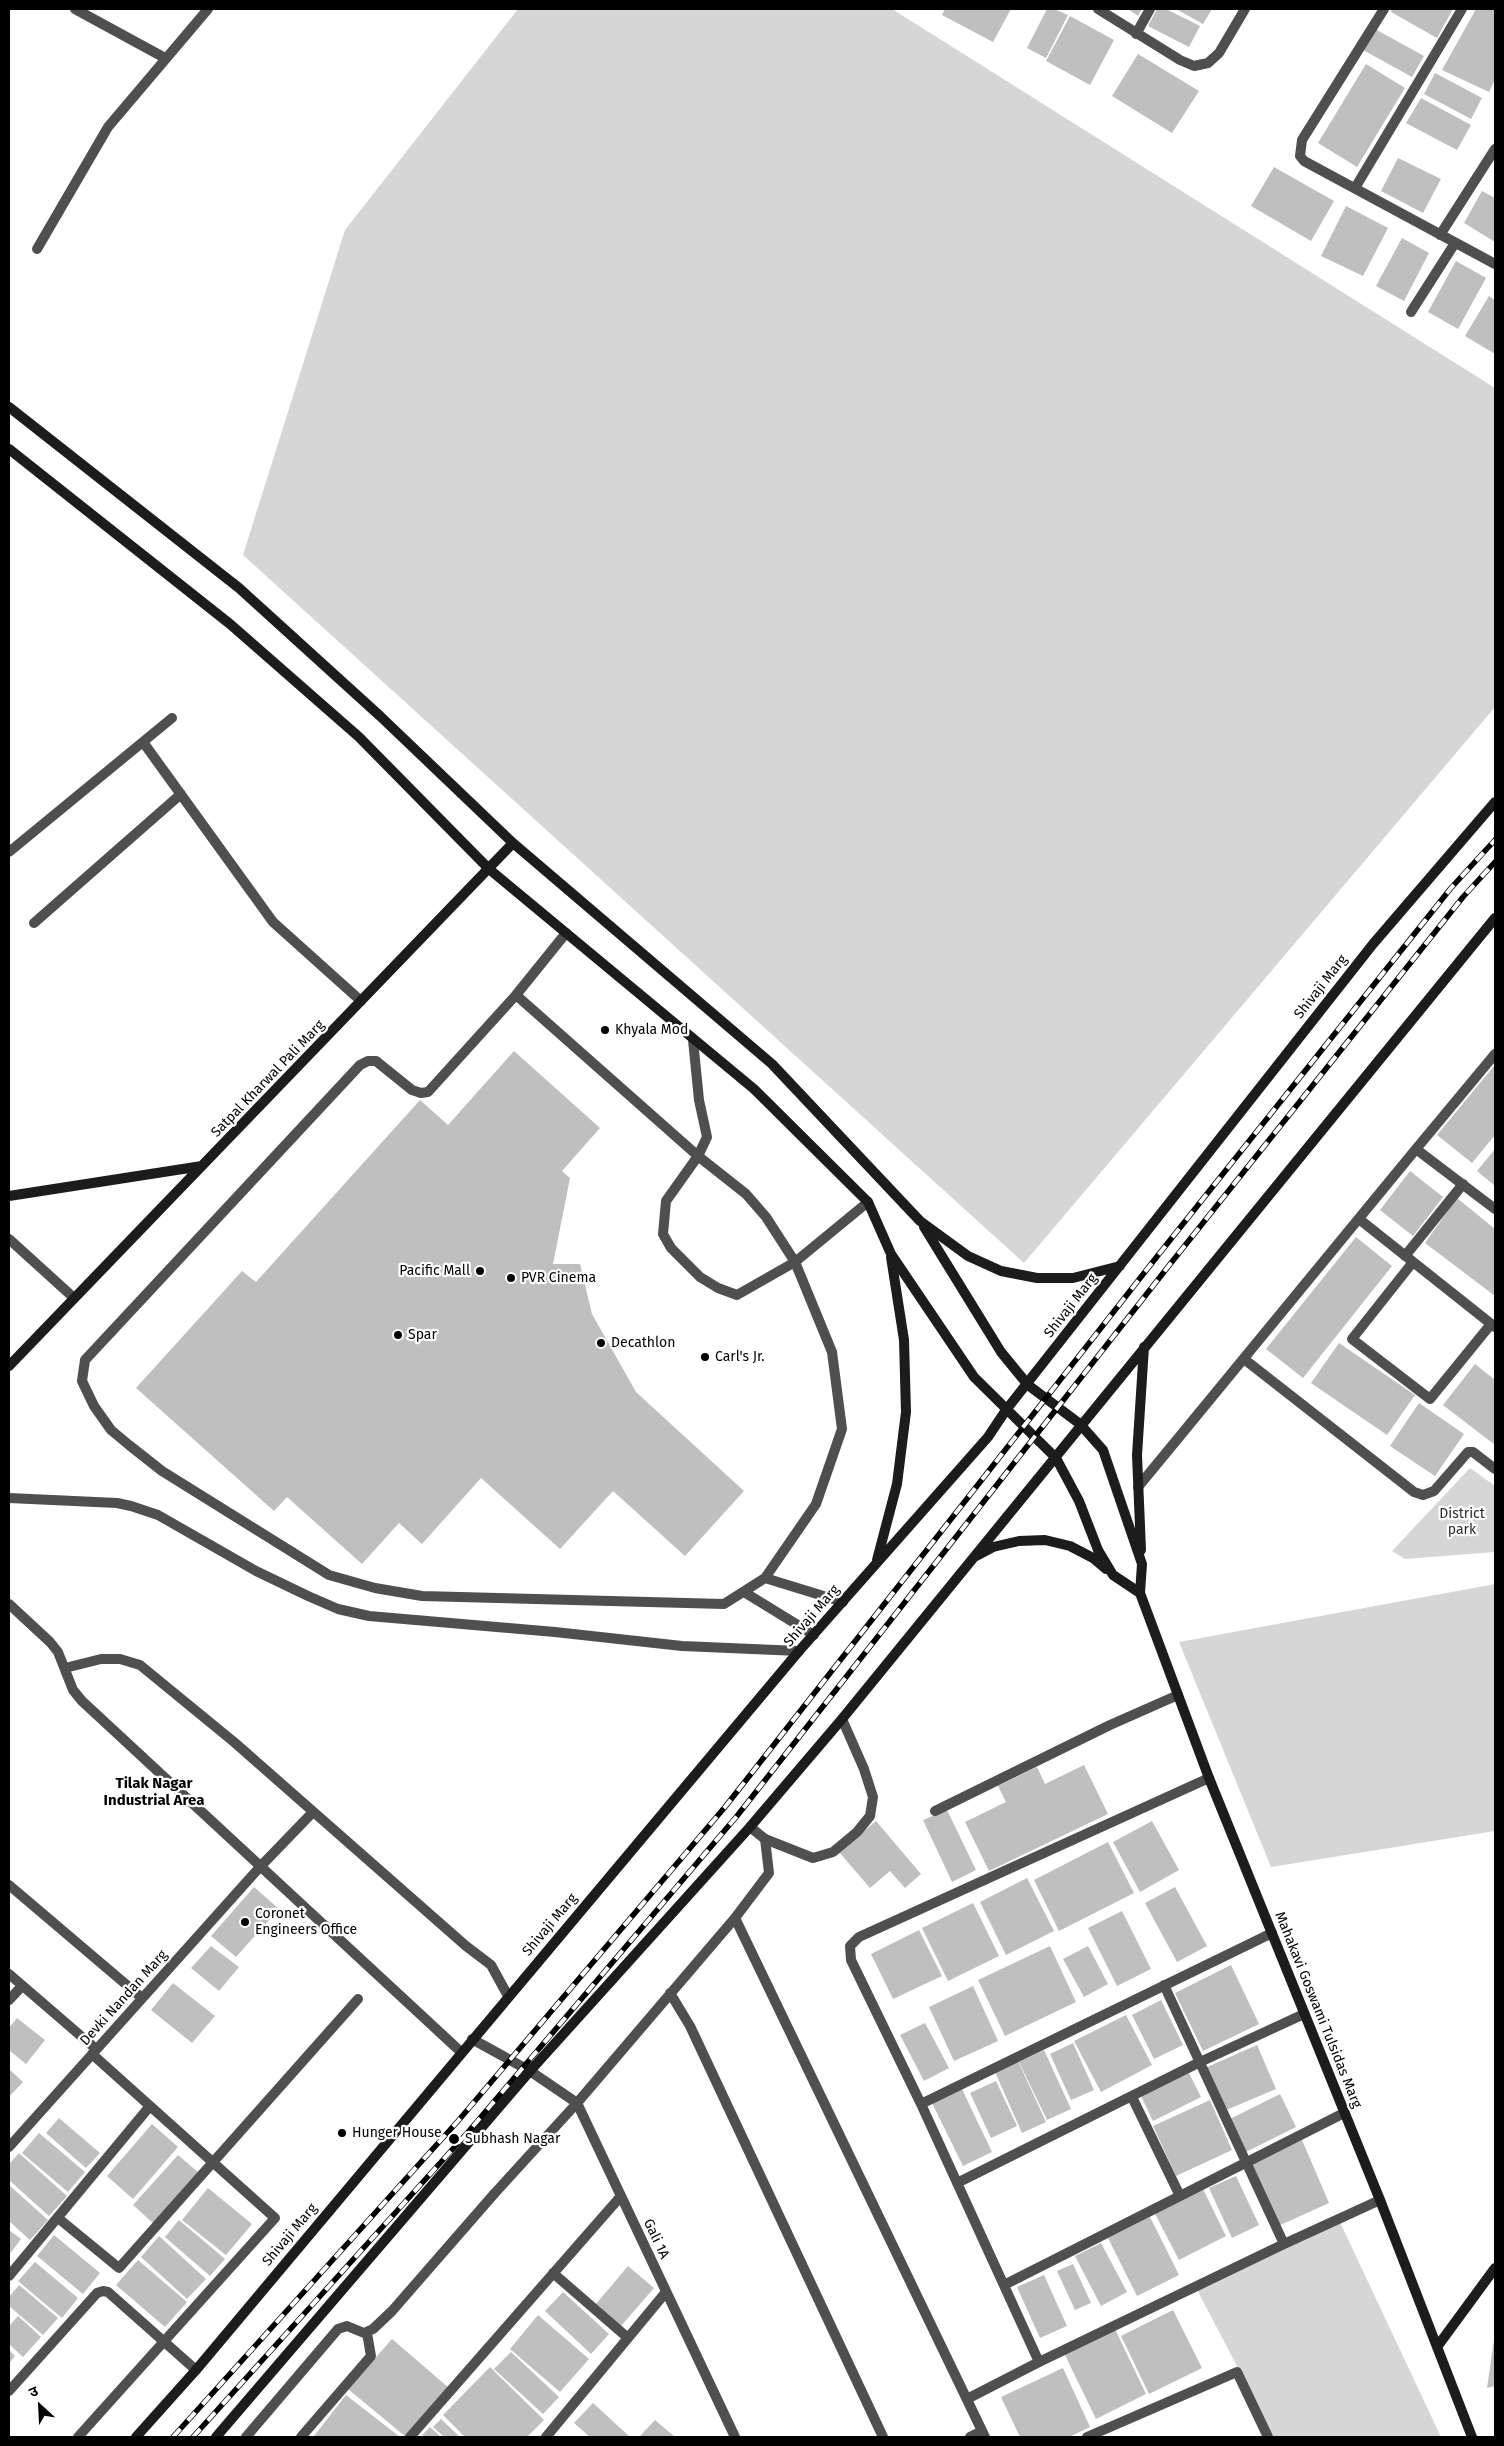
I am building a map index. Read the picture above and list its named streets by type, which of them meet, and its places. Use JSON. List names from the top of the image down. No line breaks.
{"streets":{"street":["Shivaji Marg","Satpal Kharwal Pali Marg","Devki Nandan Marg","Mahakavi Goswami Tulsidas Marg","Gali 1A"]},"crossings":[["Shivaji Marg","Mahakavi Goswami Tulsidas Marg"]],"districts":["Tilak Nagar Industrial Area"],"parks":["District park"],"places":["Khyala Mod","Pacific Mall","PVR Cinema","Spar","Decathlon","Carl's Jr.","Coronet Engineers Office","Hunger House","Subhash Nagar"],"north":"top left"}
